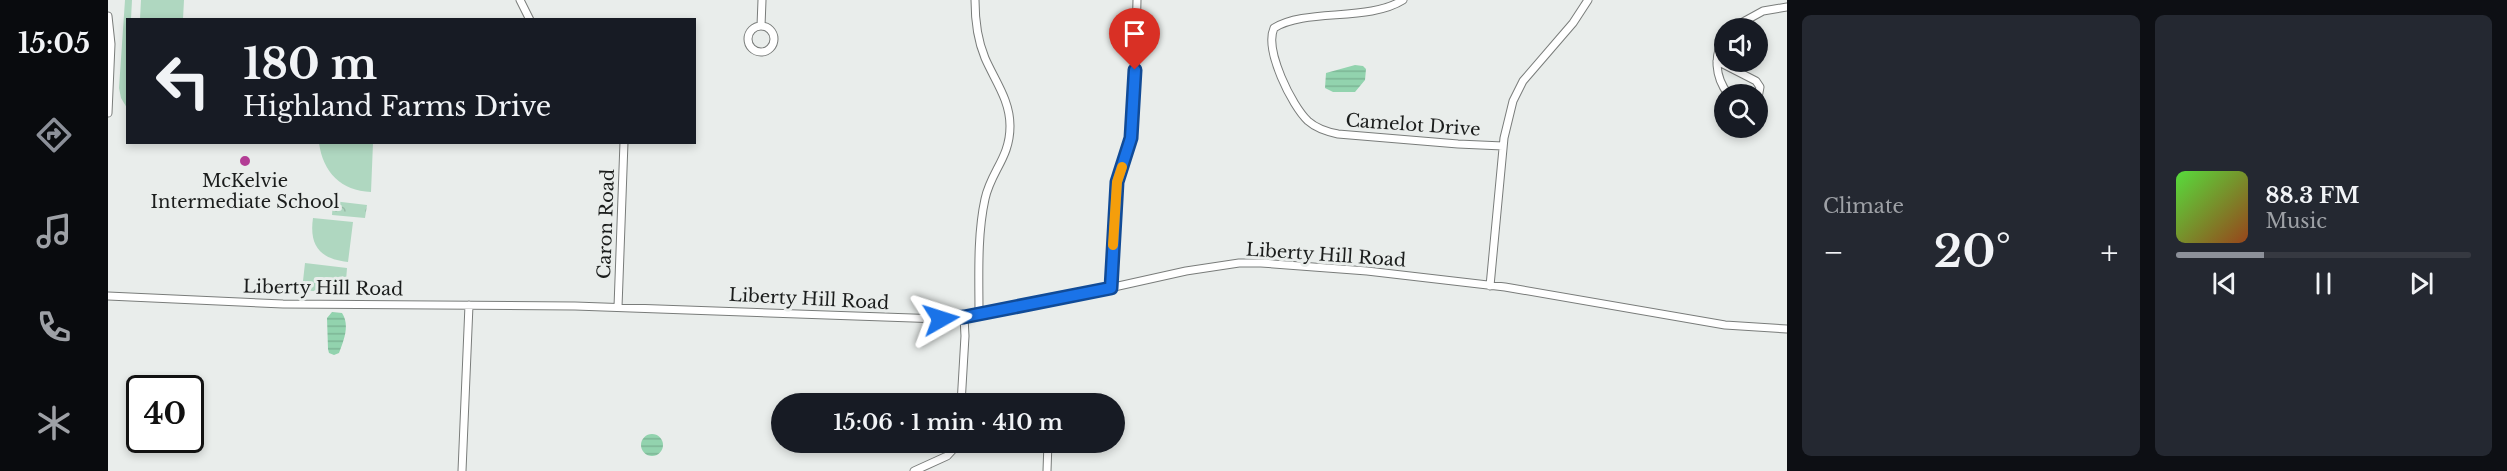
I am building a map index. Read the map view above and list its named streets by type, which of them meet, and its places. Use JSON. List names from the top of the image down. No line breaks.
{"streets":{"street":["Camelot Drive","Caron Road","Liberty Hill Road"]},"crossings":[["Camelot Drive","Liberty Hill Road"],["Caron Road","Liberty Hill Road"]],"places":["McKelvie Intermediate School"],"page":{"tabs":"15:05","tile":"Climate","turn":["180 m","Highland Farms Drive"],"song":["88.3 FM","Music"],"heat":["−","20°","+"],"limit":"40","trip":"15:06 · 1 min · 410 m"}}
